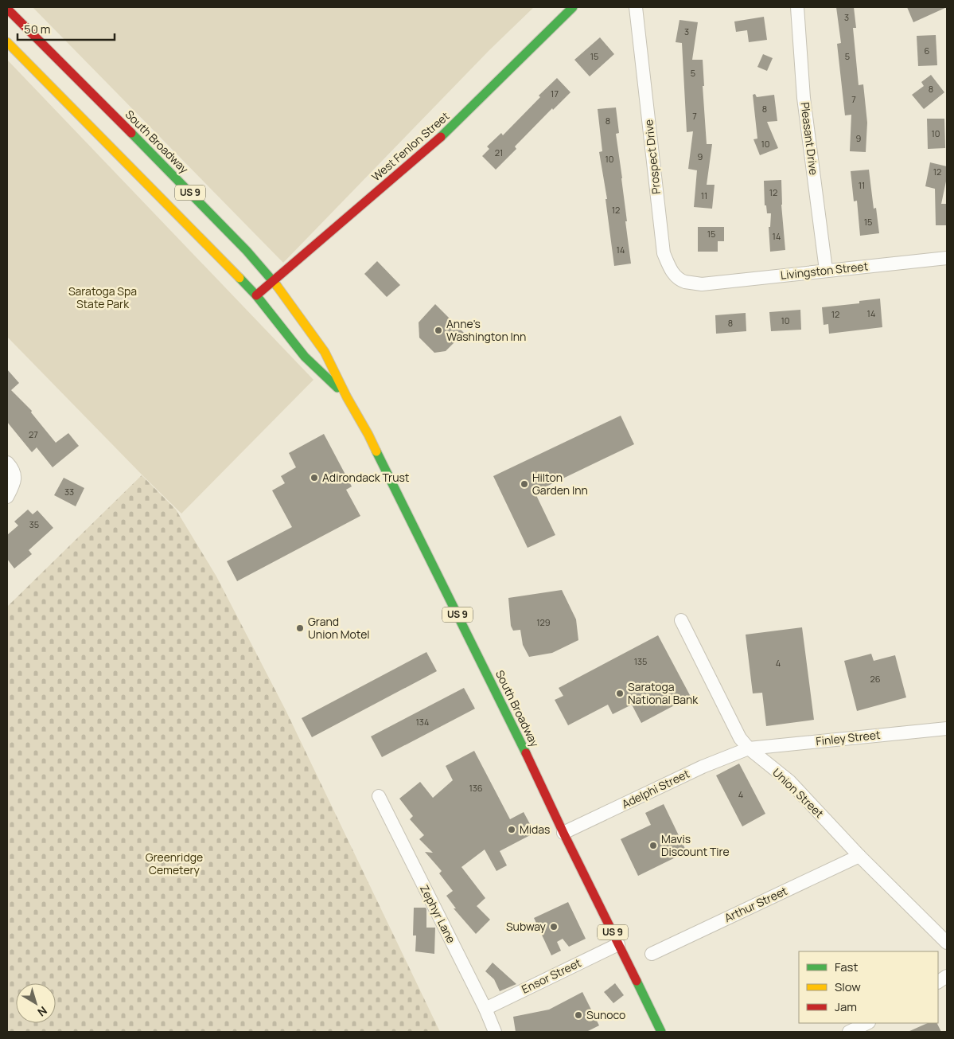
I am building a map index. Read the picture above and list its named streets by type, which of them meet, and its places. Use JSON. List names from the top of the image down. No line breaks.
{"streets":{"main road":["South Broadway","West Fenlon Street","US 9"],"street":["Pleasant Drive","Prospect Drive","Livingston Street","Finley Street","Adelphi Street","Union Street","Arthur Street","Zephyr Lane","Ensor Street"]},"crossings":[["Pleasant Drive","Livingston Street"],["South Broadway","West Fenlon Street"],["South Broadway","Adelphi Street"],["South Broadway","Ensor Street"],["Prospect Drive","Livingston Street"],["Finley Street","Adelphi Street"],["Finley Street","Union Street"],["Adelphi Street","Union Street"],["Union Street","Arthur Street"],["Zephyr Lane","Ensor Street"]],"parks":["Saratoga Spa State Park","Greenridge Cemetery"],"places":["Anne's Washington Inn","Adirondack Trust","Hilton Garden Inn","Grand Union Motel","Saratoga National Bank","Midas","Mavis Discount Tire","Subway","Sunoco"],"house_numbers":["3","3","6","15","5","5","8","17","7","8","7","8","10","9","10","21","9","10","12","11","12","11","12","15","15","14","14","14","12","10","8","27","33","35","129","135","4","26","134","136","4"],"legend":["Fast","Slow","Jam"],"scale_bar":"50 m","north":"bottom right"}
